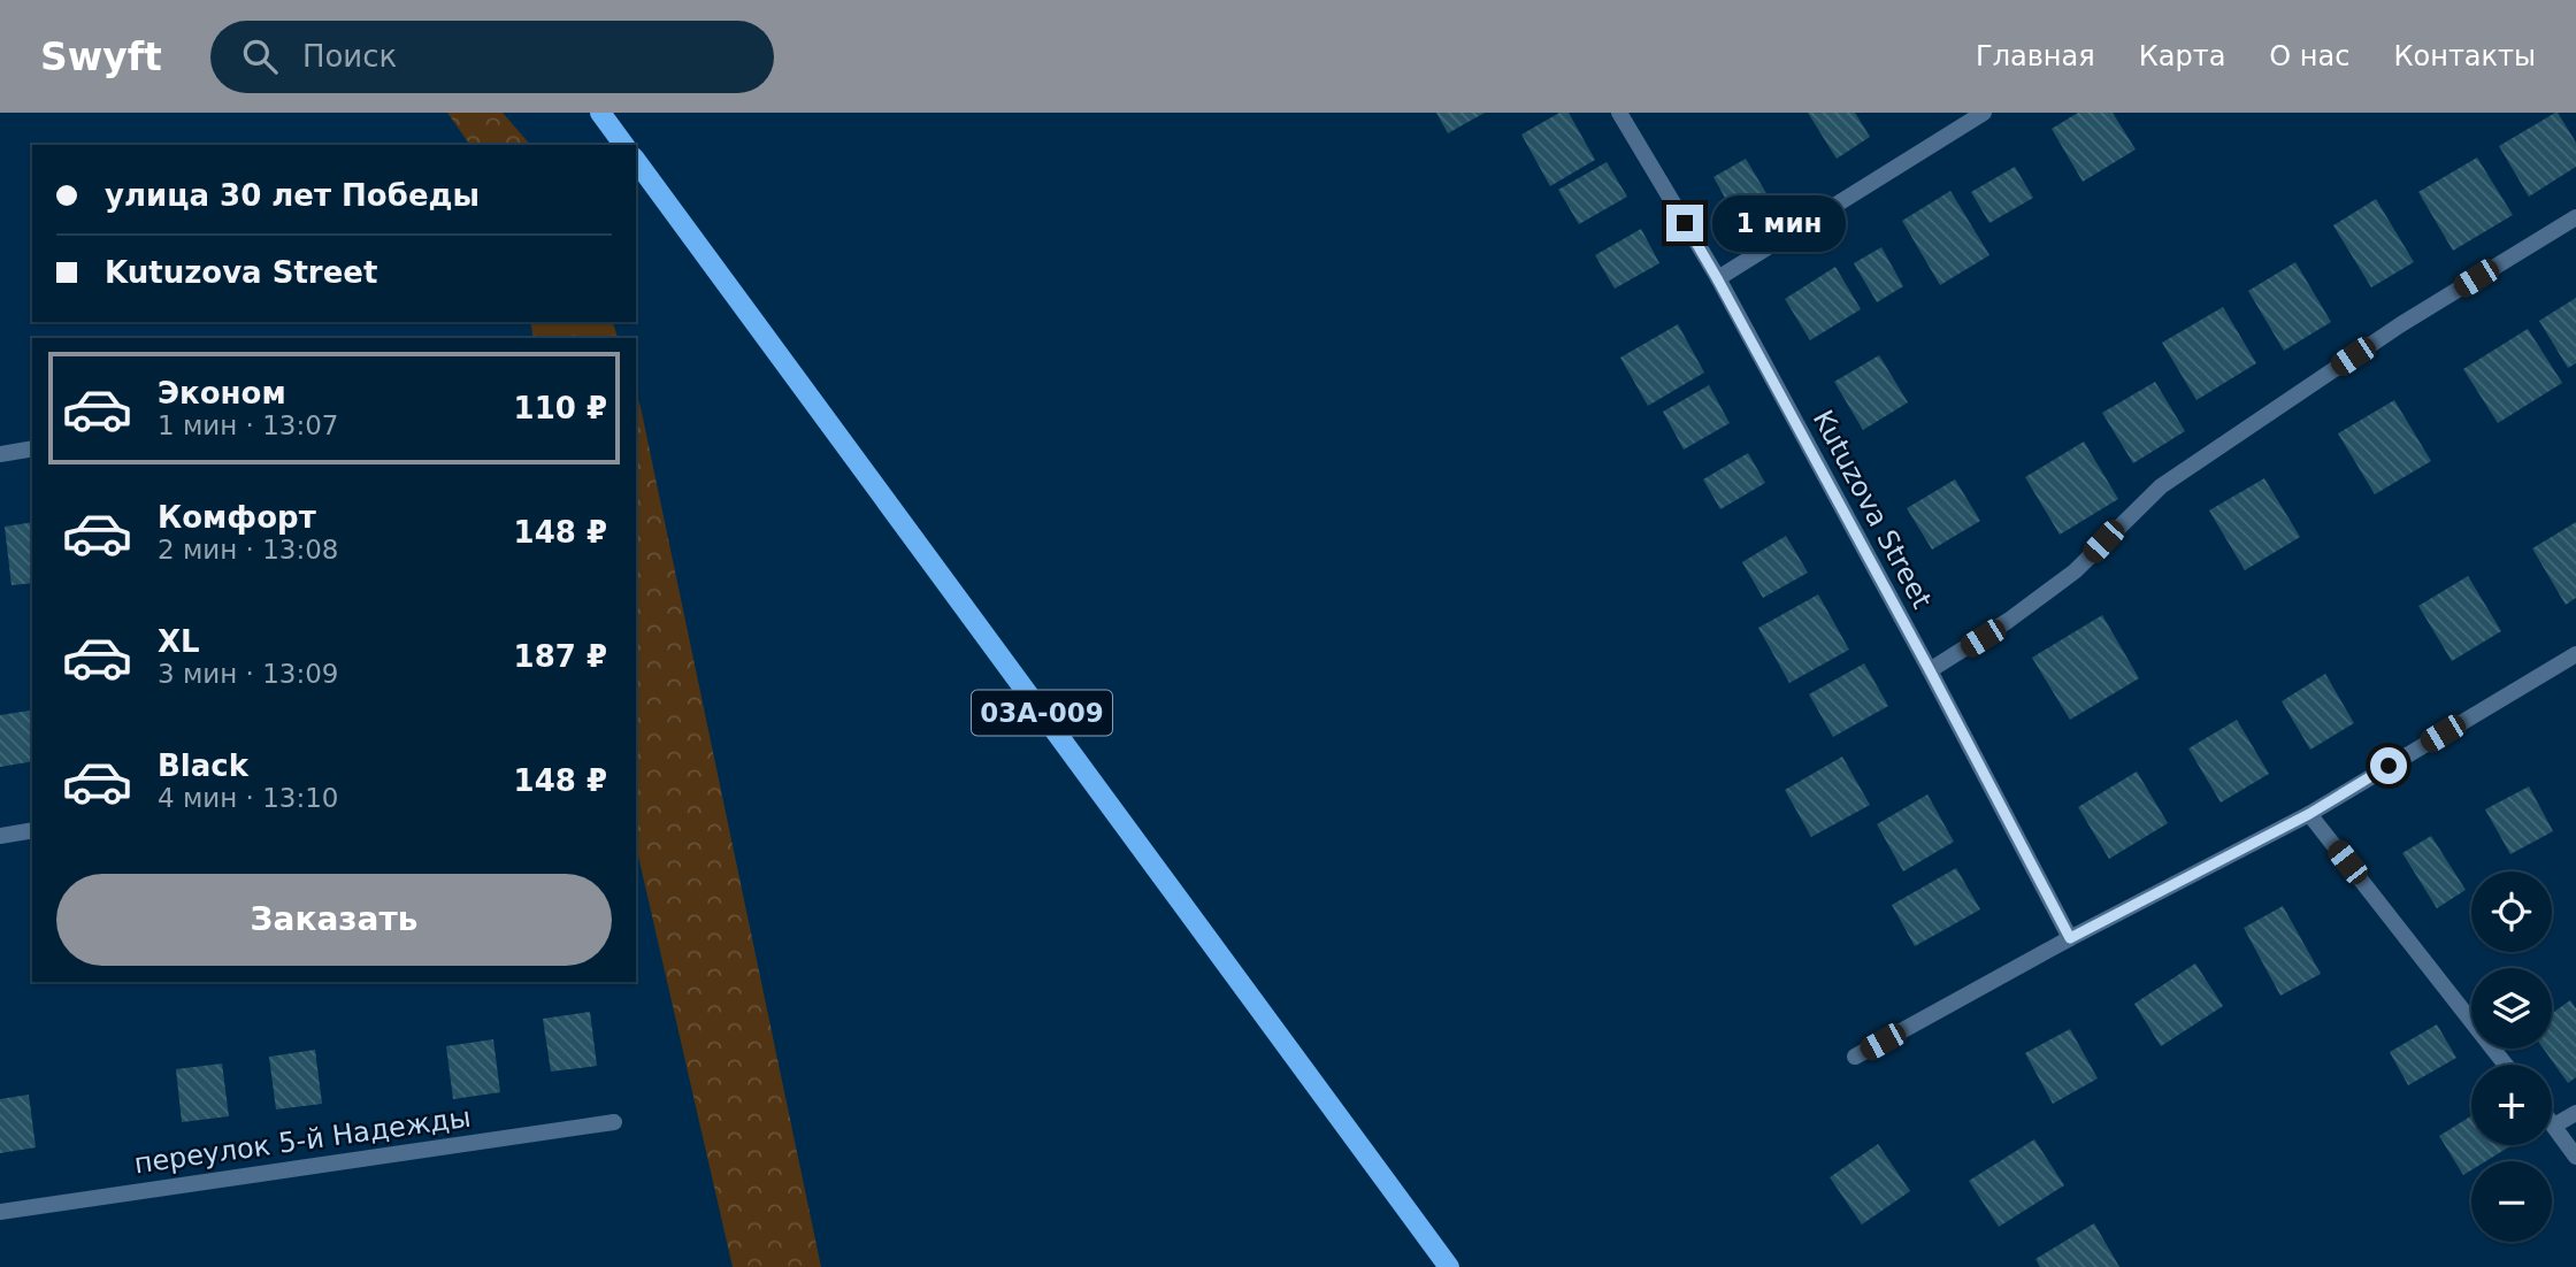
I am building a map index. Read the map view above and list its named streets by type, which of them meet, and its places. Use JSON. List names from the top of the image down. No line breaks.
{"streets":{"main road":["03А-009"],"street":["Kutuzova Street","переулок 5-й Надежды"]},"page":{"header":"Swyft","search":"Поиск","nav":["Главная","Карта","О нас","Контакты"],"banner":["улица 30 лет Победы","Kutuzova Street"],"bubble":"1 мин","list":[{"name":"Эконом","note":"1 мин · 13:07","value":"110 ₽"},{"name":"Комфорт","note":"2 мин · 13:08","value":"148 ₽"},{"name":"XL","note":"3 мин · 13:09","value":"187 ₽"},{"name":"Black","note":"4 мин · 13:10","value":"148 ₽"}],"buttons":"Заказать","map_buttons":["+","−"]}}
